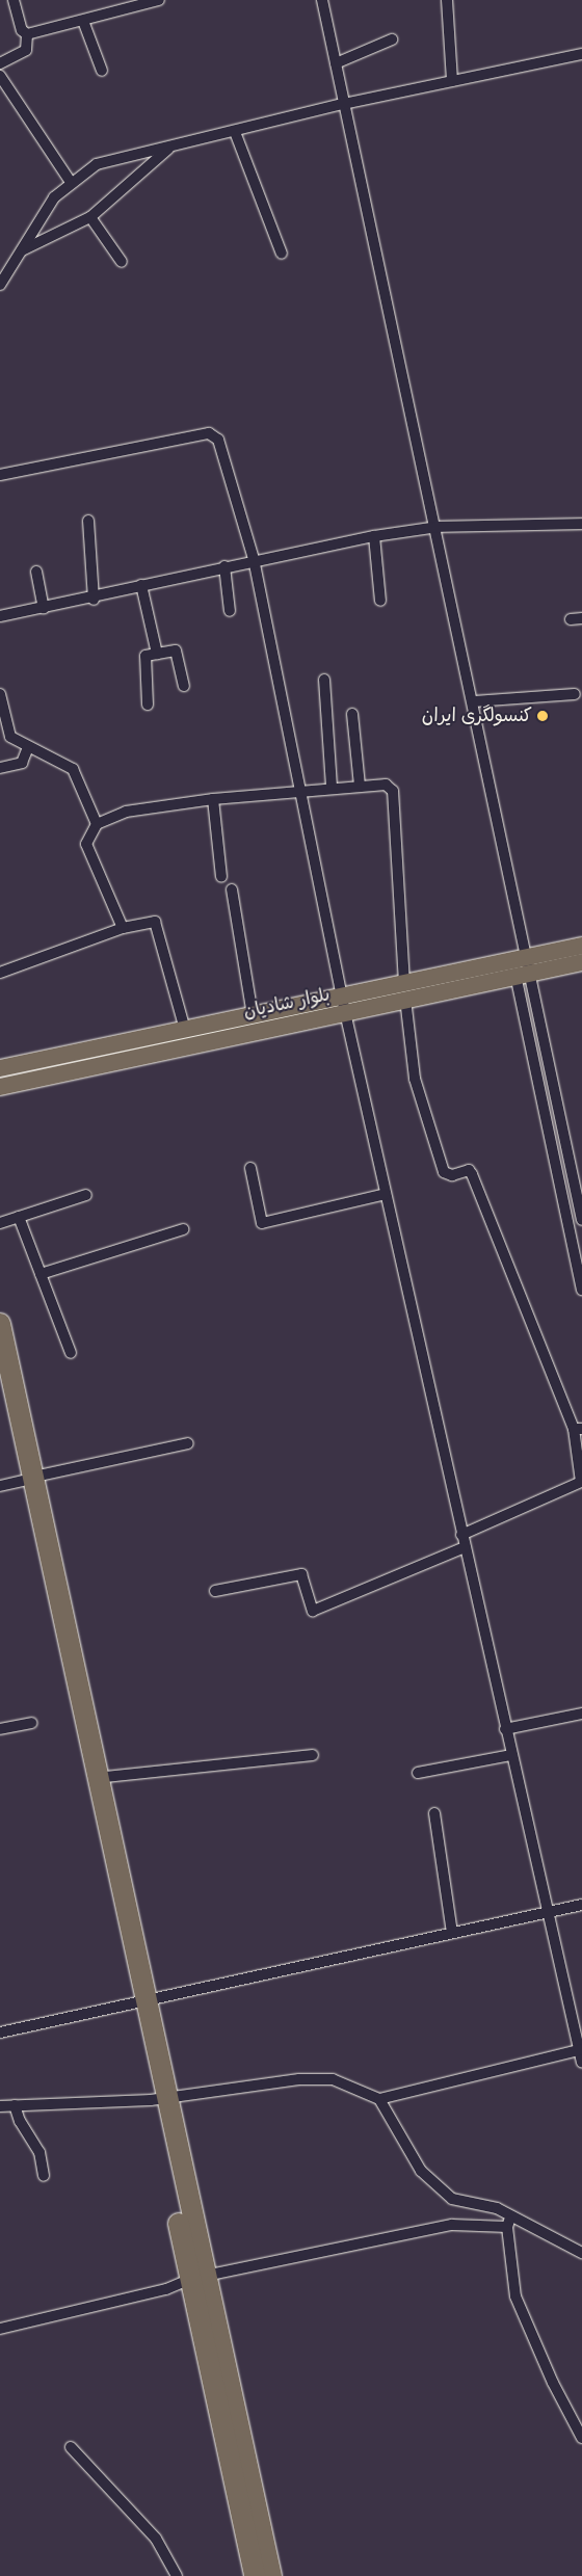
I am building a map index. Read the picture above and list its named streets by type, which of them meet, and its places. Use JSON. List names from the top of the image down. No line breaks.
{"streets":{"main road":["بلوار شادیان"]},"places":["کنسولگری ایران"]}
